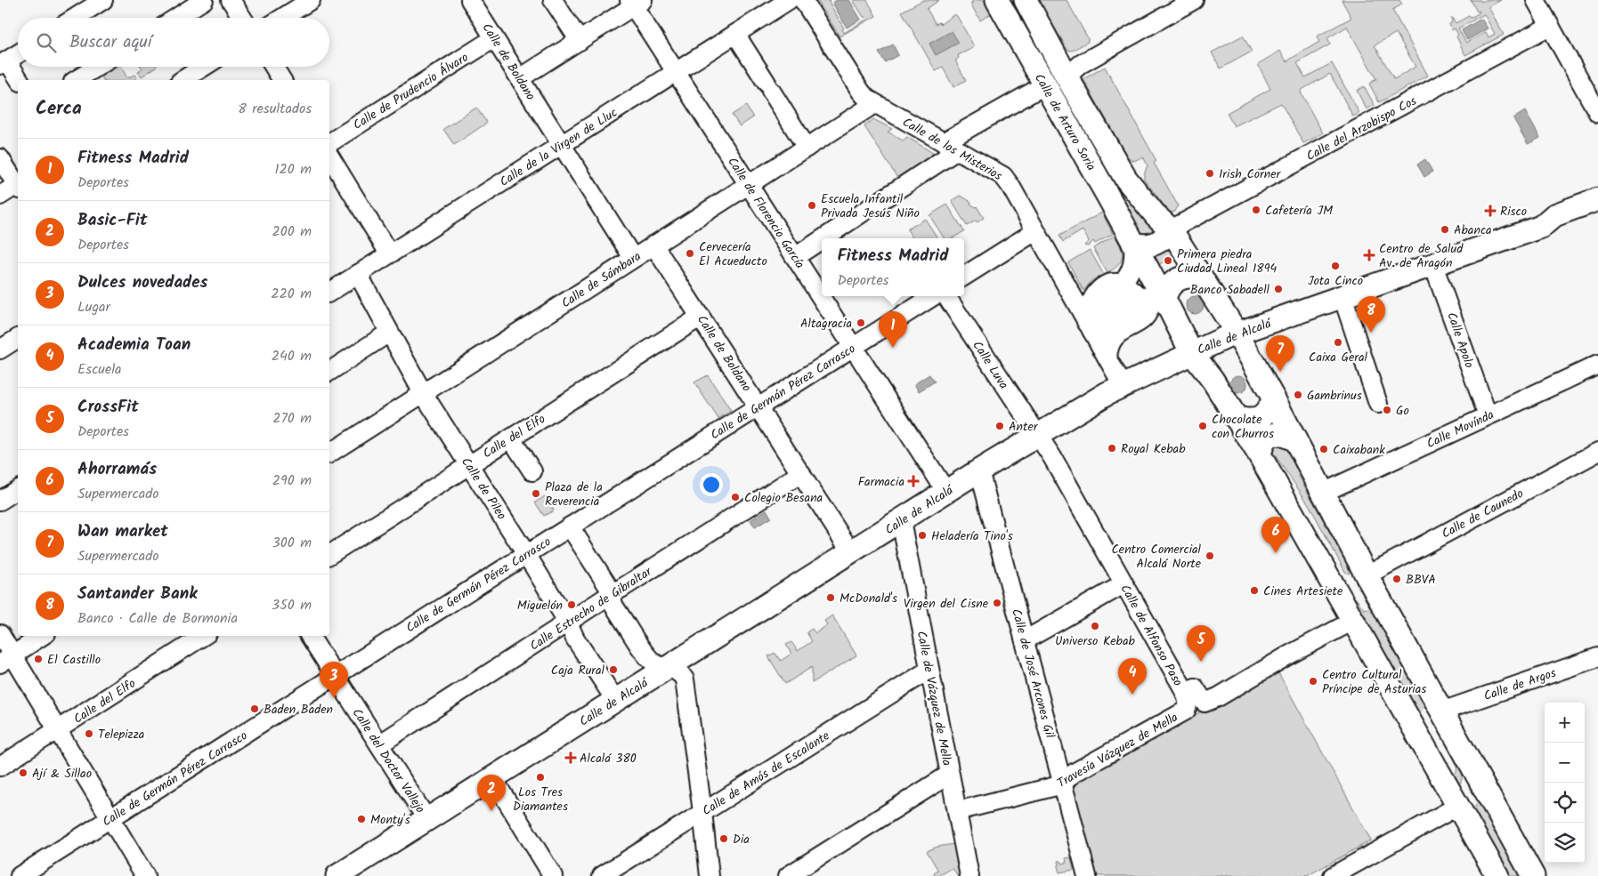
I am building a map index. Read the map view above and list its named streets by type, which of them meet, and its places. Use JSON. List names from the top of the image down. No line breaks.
{"streets":{"main road":["Calle de Arturo Soria","Calle de Alcalá"],"street":["Calle de Boldano","Calle de Prudencio Álvaro","Calle del Arzobispo Cos","Calle de la Virgen de Lluc","Calle de los Misterios","Calle de Florencio García","Calle de Sámbara","Calle Apolo","Calle Luva","Calle de Germán Pérez Carrasco","Calle Movínda","Calle del Elfo","Calle de Pileo","Calle de Caunedo","Calle Estrecho de Gibraltar","Calle de Alfonso Paso","Calle de José Arcones Gil","Calle de Argos","Calle de Vázquez de Mella","Travesía Vázquez de Mella","Calle del Doctor Vallejo","Calle de Amós de Escalante"]},"crossings":[["Calle de Boldano","Calle de Prudencio Álvaro"],["Calle de Boldano","Calle de la Virgen de Lluc"],["Calle de Boldano","Calle de Sámbara"],["Calle de Boldano","Calle de Alcalá"],["Calle de Boldano","Calle de Germán Pérez Carrasco"],["Calle de Boldano","Calle del Elfo"],["Calle de Boldano","Calle Estrecho de Gibraltar"],["Calle de Arturo Soria","Calle del Arzobispo Cos"],["Calle de Arturo Soria","Calle de Alcalá"],["Calle de Arturo Soria","Calle Movínda"],["Calle de Arturo Soria","Calle de Caunedo"],["Calle de Arturo Soria","Calle de Argos"],["Calle de la Virgen de Lluc","Calle de Florencio García"],["Calle de la Virgen de Lluc","Calle de Pileo"],["Calle de los Misterios","Calle de Sámbara"],["Calle de los Misterios","Calle de Alcalá"],["Calle de Florencio García","Calle de Sámbara"],["Calle de Florencio García","Calle de Alcalá"],["Calle de Florencio García","Calle de Germán Pérez Carrasco"],["Calle de Sámbara","Calle de Pileo"],["Calle de Alcalá","Calle Apolo"],["Calle de Alcalá","Calle Luva"],["Calle de Alcalá","Calle de Pileo"],["Calle de Alcalá","Calle de Alfonso Paso"],["Calle de Alcalá","Calle de José Arcones Gil"],["Calle de Alcalá","Calle de Vázquez de Mella"],["Calle de Alcalá","Calle del Doctor Vallejo"],["Calle Apolo","Calle Movínda"],["Calle Luva","Calle de Alfonso Paso"],["Calle de Germán Pérez Carrasco","Calle de Pileo"],["Calle de Germán Pérez Carrasco","Calle del Doctor Vallejo"],["Calle del Elfo","Calle de Pileo"],["Calle de Pileo","Calle Estrecho de Gibraltar"],["Calle Estrecho de Gibraltar","Calle del Doctor Vallejo"],["Calle de Alfonso Paso","Travesía Vázquez de Mella"],["Calle de José Arcones Gil","Travesía Vázquez de Mella"],["Calle de Vázquez de Mella","Travesía Vázquez de Mella"],["Calle de Vázquez de Mella","Calle de Amós de Escalante"]],"places":{"other":["Irish Corner","Escuela Infantil Privada Jesús Niño","Cafetería JM","Abanca","Cervecería El Acueducto","Primera piedra Ciudad Lineal 1894","Jota Cinco","Banco Sabadell","Altagracia","Caixa Geral","Gambrinus","Go","Anter","Chocolate con Churros","Royal Kebab","Caixabank","Plaza de la Reverencia","Colegio Besana","Heladería Tino's","Centro Comercial Alcalá Norte","BBVA","Cines Artesiete","McDonald's","Virgen del Cisne","Miguelón","Universo Kebab","El Castillo","Caja Rural","Centro Cultural Príncipe de Asturias","Baden Baden","Telepizza","Ají & Sillao","Los Tres Diamantes","Monty's","Dia"],"health":["Risco","Centro de Salud Av. de Aragón","Farmacia","Alcalá 380"]},"page":{"search":"Buscar aquí","heading":["Cerca","8 resultados"],"list":[{"mark":"1","name":"Fitness Madrid","note":"Deportes","value":"120 m"},{"mark":"2","name":"Basic-Fit","note":"Deportes","value":"200 m"},{"mark":"3","name":"Dulces novedades","note":"Lugar","value":"220 m"},{"mark":"4","name":"Academia Toan","note":"Escuela","value":"240 m"},{"mark":"5","name":"CrossFit","note":"Deportes","value":"270 m"},{"mark":"6","name":"Ahorramás","note":"Supermercado","value":"290 m"},{"mark":"7","name":"Wan market","note":"Supermercado","value":"300 m"},{"mark":"8","name":"Santander Bank","note":"Banco · Calle de Bormonia","value":"350 m"}],"popup":["Fitness Madrid","Deportes"],"pins":["8","1","7","6","5","4","3","2"],"map_buttons":["+","−"]}}
